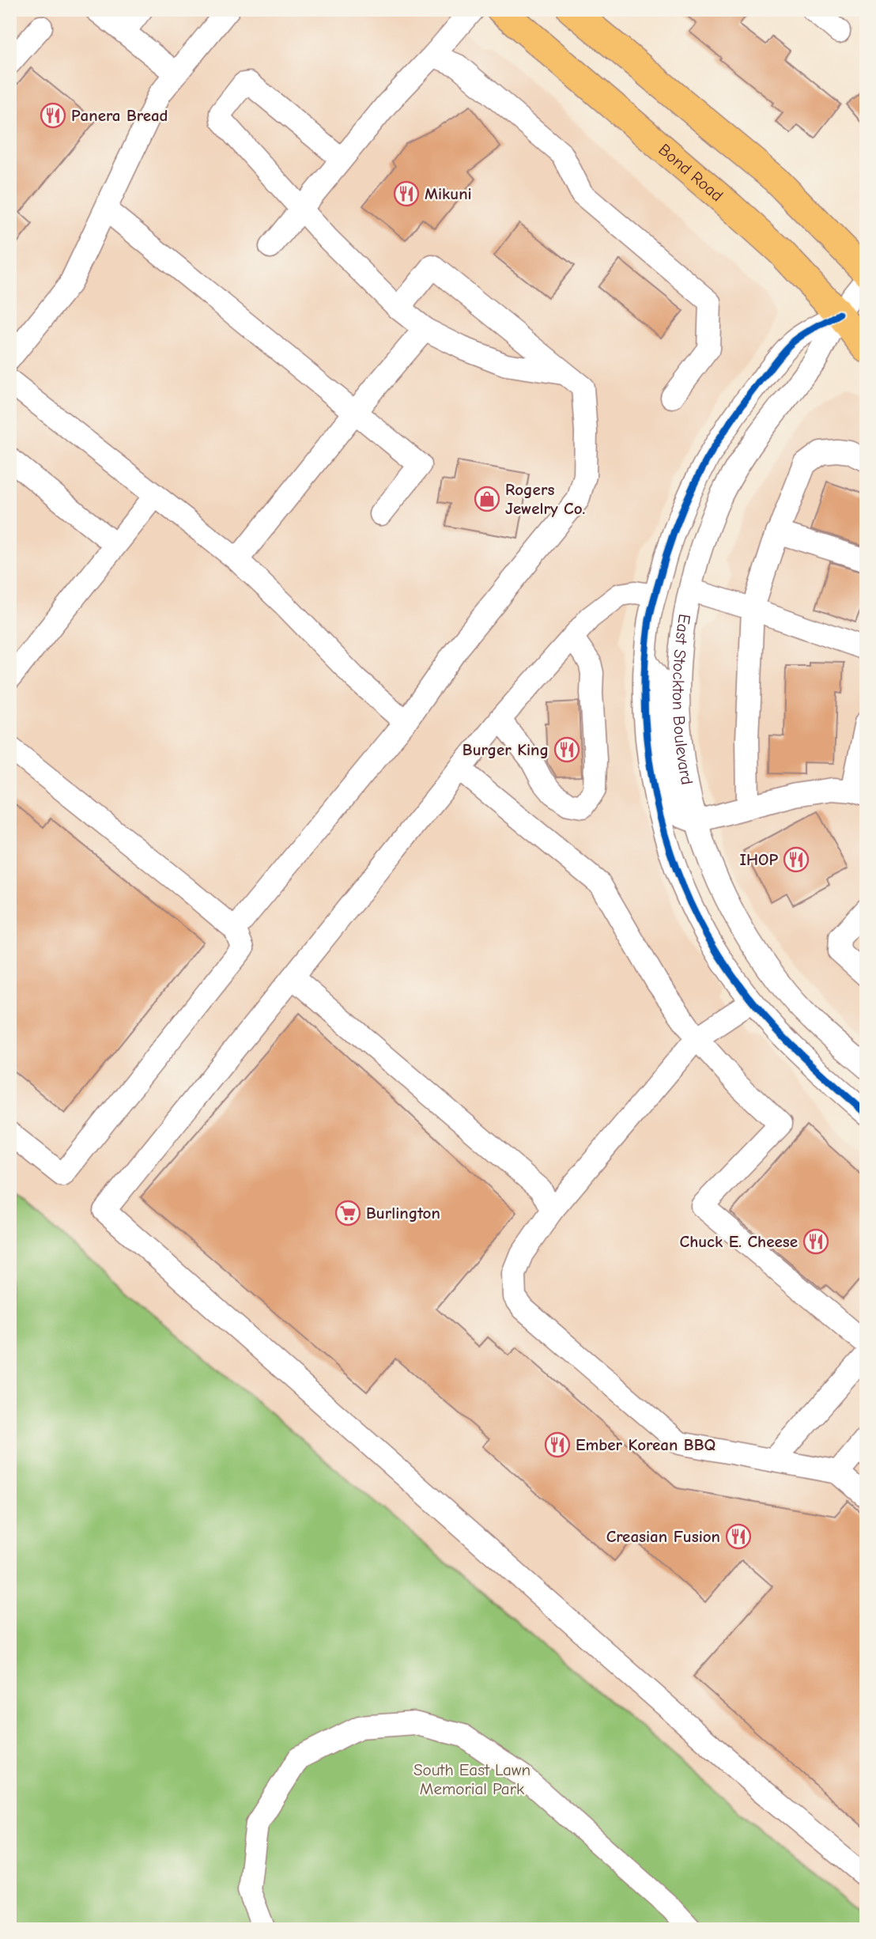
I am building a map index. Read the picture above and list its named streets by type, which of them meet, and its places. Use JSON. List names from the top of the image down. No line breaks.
{"streets":{"main road":["Bond Road"],"street":["East Stockton Boulevard"]},"crossings":[["Bond Road","East Stockton Boulevard"]],"parks":["South East Lawn Memorial Park"],"places":{"restaurant":["Panera Bread","Mikuni","Burger King","IHOP","Chuck E. Cheese","Ember Korean BBQ","Creasian Fusion"],"shop":["Rogers Jewelry Co."],"supermarket":["Burlington"]}}
